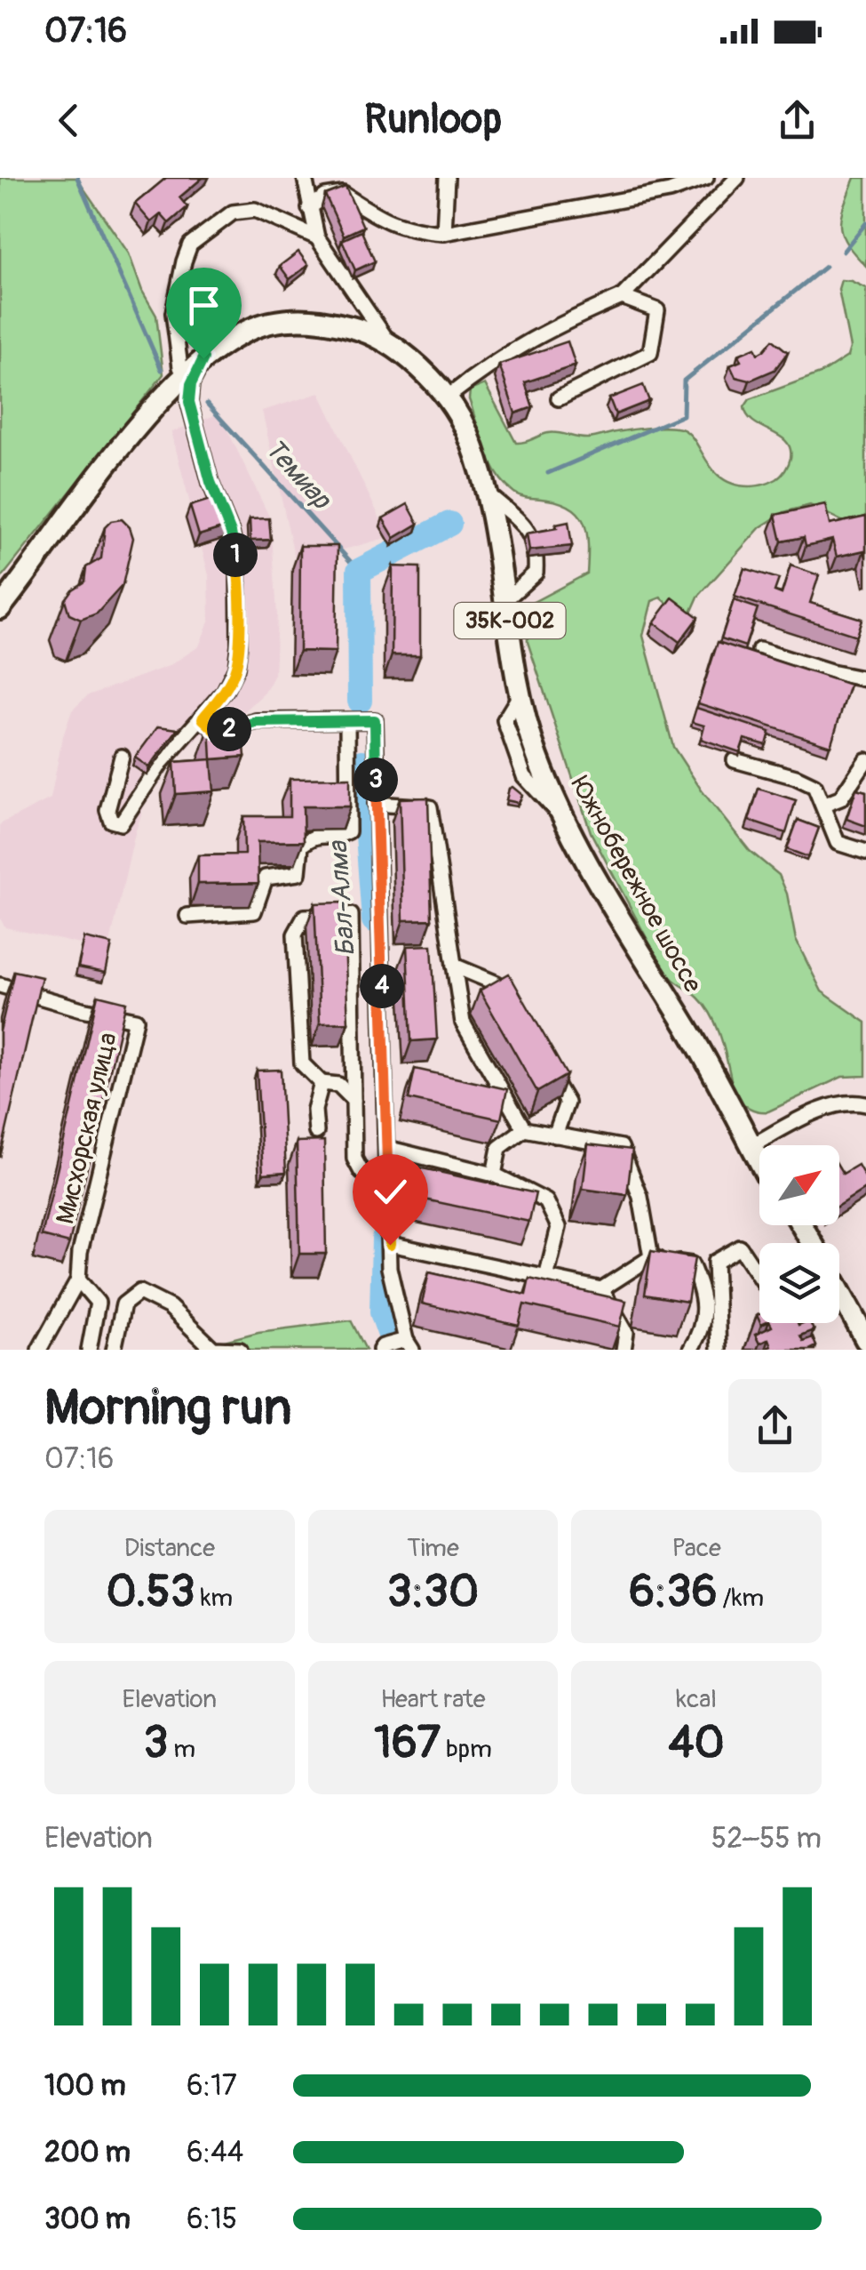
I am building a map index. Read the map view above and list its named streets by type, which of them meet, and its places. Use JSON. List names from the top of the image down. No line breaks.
{"streets":{"highway":["35К-002","Южнобережное шоссе"],"street":["Мисхорская улица"]},"water":["Темиар","Бал-Алма"],"north":"top right","page":{"status":"07:16","header":"Runloop","pins":["1","2","3","4"],"heading":["Morning run","07:16"],"stats":[["Distance","0.53 km"],["Time","3:30"],["Pace","6:36 /km"],["Elevation","3 m"],["Heart rate","167 bpm"],["kcal","40"]],"chart":["Elevation","52–55 m"],"list":[{"name":"100 m","note":"6:17"},{"name":"200 m","note":"6:44"},{"name":"300 m","note":"6:15"}]}}
